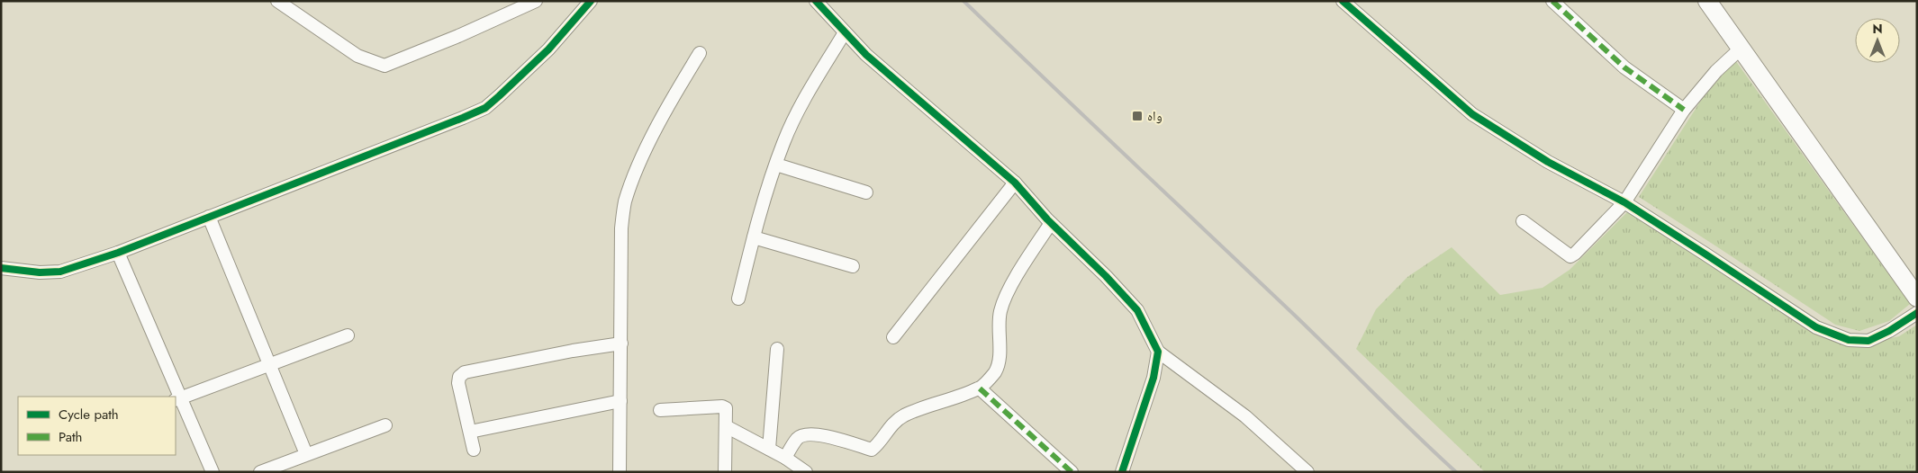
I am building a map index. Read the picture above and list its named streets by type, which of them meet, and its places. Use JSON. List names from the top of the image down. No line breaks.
{"places":{"transit":["واہ"]},"legend":["Cycle path","Path"],"north":"top"}
